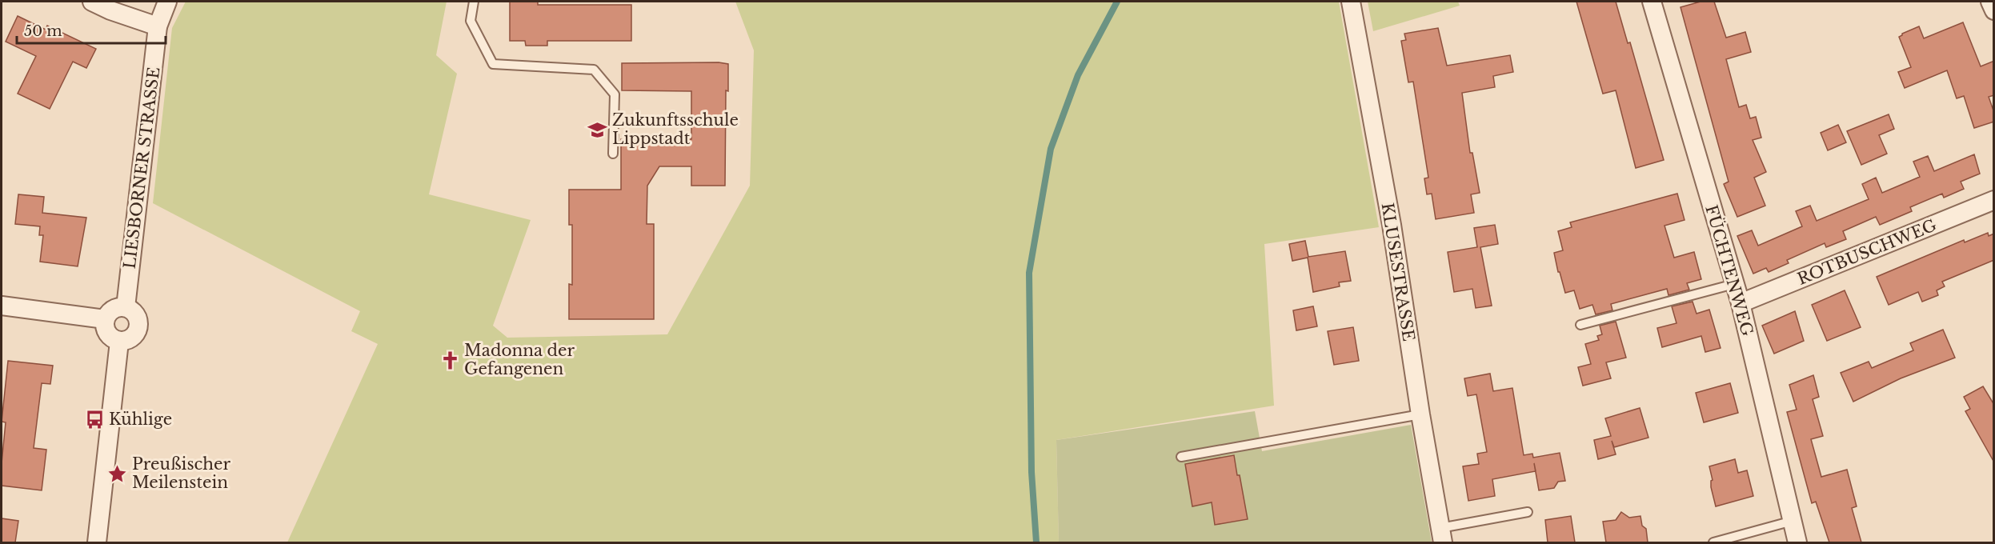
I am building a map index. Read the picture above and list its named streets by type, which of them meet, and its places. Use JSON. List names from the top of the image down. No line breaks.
{"streets":{"street":["LIESBORNER STRASSE","ROTBUSCHWEG","FÜCHTENWEG","KLUSESTRASSE"]},"crossings":[["ROTBUSCHWEG","FÜCHTENWEG"]],"places":{"school or university":["Zukunftsschule Lippstadt"],"church":["Madonna der Gefangenen"],"bus stop":["Kühlige"],"place":["Preußischer Meilenstein"]},"scale_bar":"50 m"}
